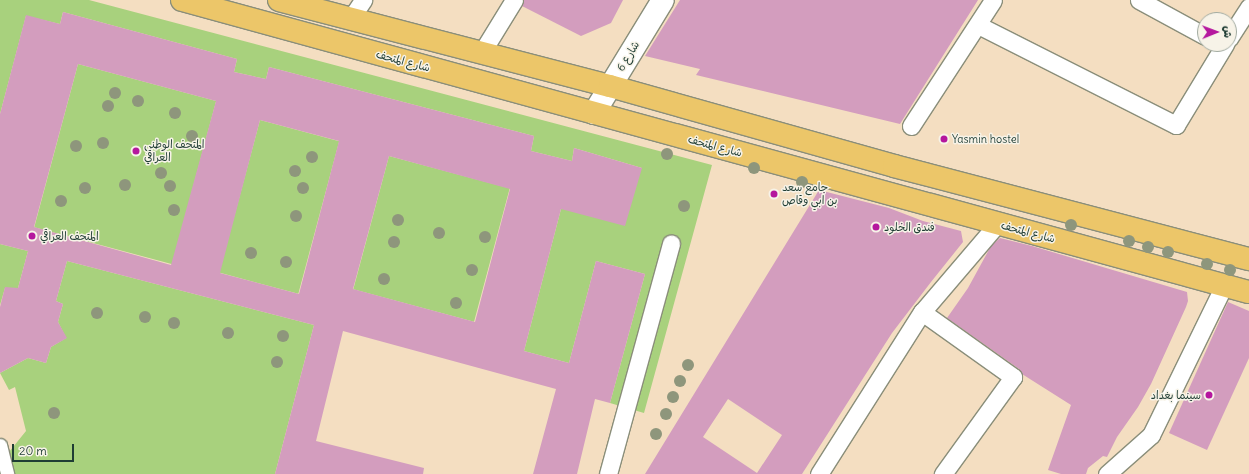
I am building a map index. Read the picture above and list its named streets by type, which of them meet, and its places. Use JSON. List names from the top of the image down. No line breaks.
{"streets":{"main road":["شارع المتحف"],"street":["شارع 6"]},"crossings":[["شارع 6","شارع المتحف"]],"places":["Yasmin hostel","المتحف الوطني العراقي","جامع سعد بن ابي وقاص","فندق الخلود","المتحف العراقي","سينما بغداد"],"scale_bar":"20 m","north":"right"}
